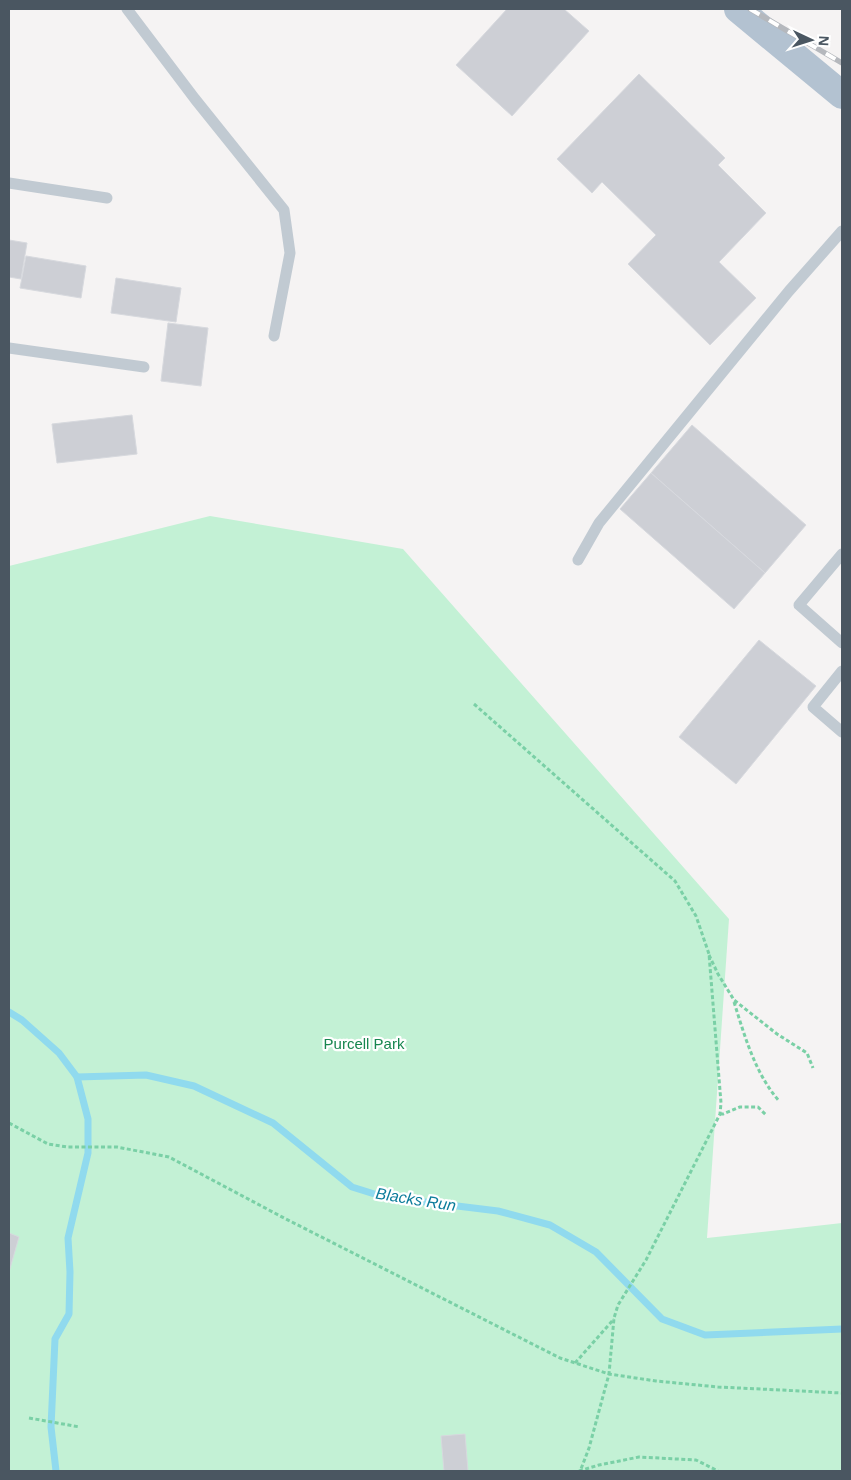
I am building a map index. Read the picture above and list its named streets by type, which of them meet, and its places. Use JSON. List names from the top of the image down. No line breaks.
{"water":["Blacks Run"],"parks":["Purcell Park"],"north":"right"}
